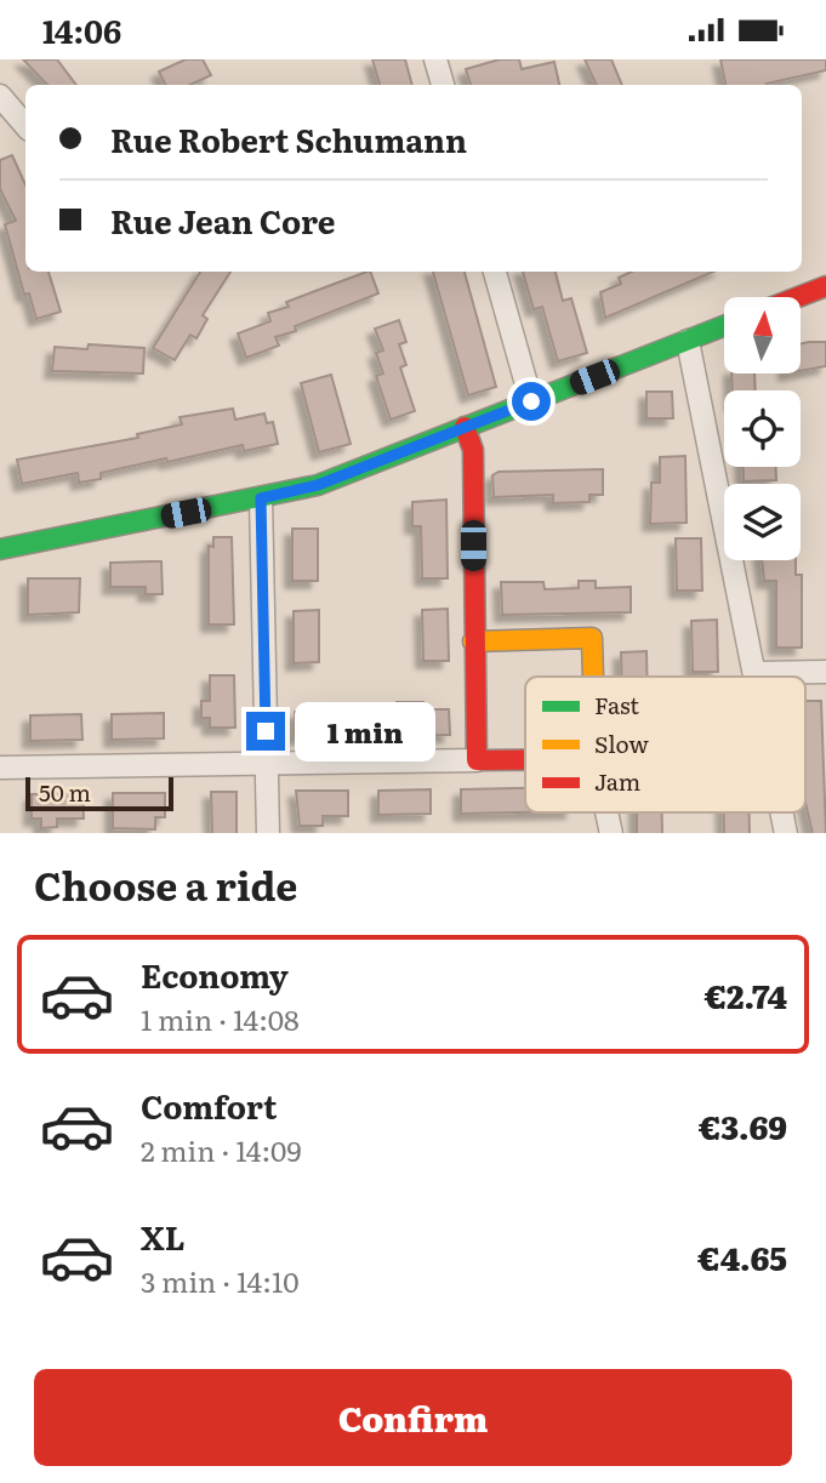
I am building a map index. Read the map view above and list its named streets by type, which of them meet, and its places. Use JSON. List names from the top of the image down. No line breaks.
{"legend":["Fast","Slow","Jam"],"scale_bar":"50 m","north":"top","page":{"status":"14:06","banner":["Rue Robert Schumann","Rue Jean Core"],"bubble":"1 min","scale":"50 m","heading":"Choose a ride","list":[{"name":"Economy","note":"1 min · 14:08","value":"€2.74"},{"name":"Comfort","note":"2 min · 14:09","value":"€3.69"},{"name":"XL","note":"3 min · 14:10","value":"€4.65"}],"buttons":"Confirm"}}
